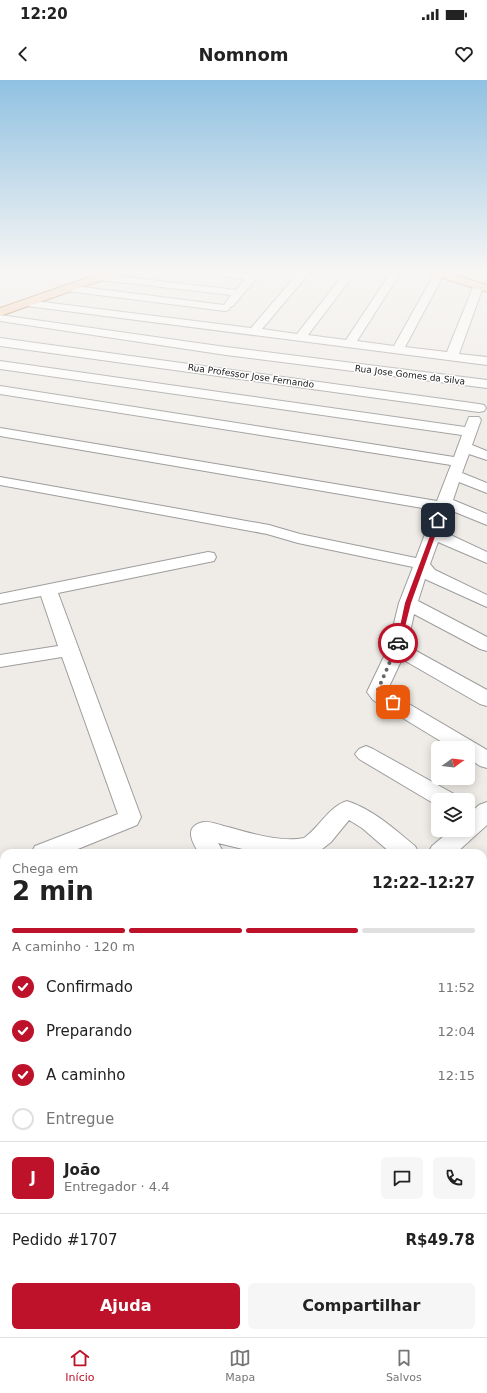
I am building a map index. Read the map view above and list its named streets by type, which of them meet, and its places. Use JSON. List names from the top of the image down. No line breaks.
{"streets":{"street":["Rua Jose Gomes da Silva","Rua Professor Jose Fernando"]},"north":"right","page":{"status":"12:20","header":"Nomnom","heading":["2 min","Chega em","12:22–12:27"],"panel":["João","Entregador · 4.4","Pedido #1707","R$49.78"],"bar":"A caminho · 120 m","list":[["Confirmado","11:52"],["Preparando","12:04"],["A caminho","12:15"],"Entregue"],"round":"J","buttons":["Ajuda","Compartilhar"],"tabs":["Início","Mapa","Salvos"]}}
